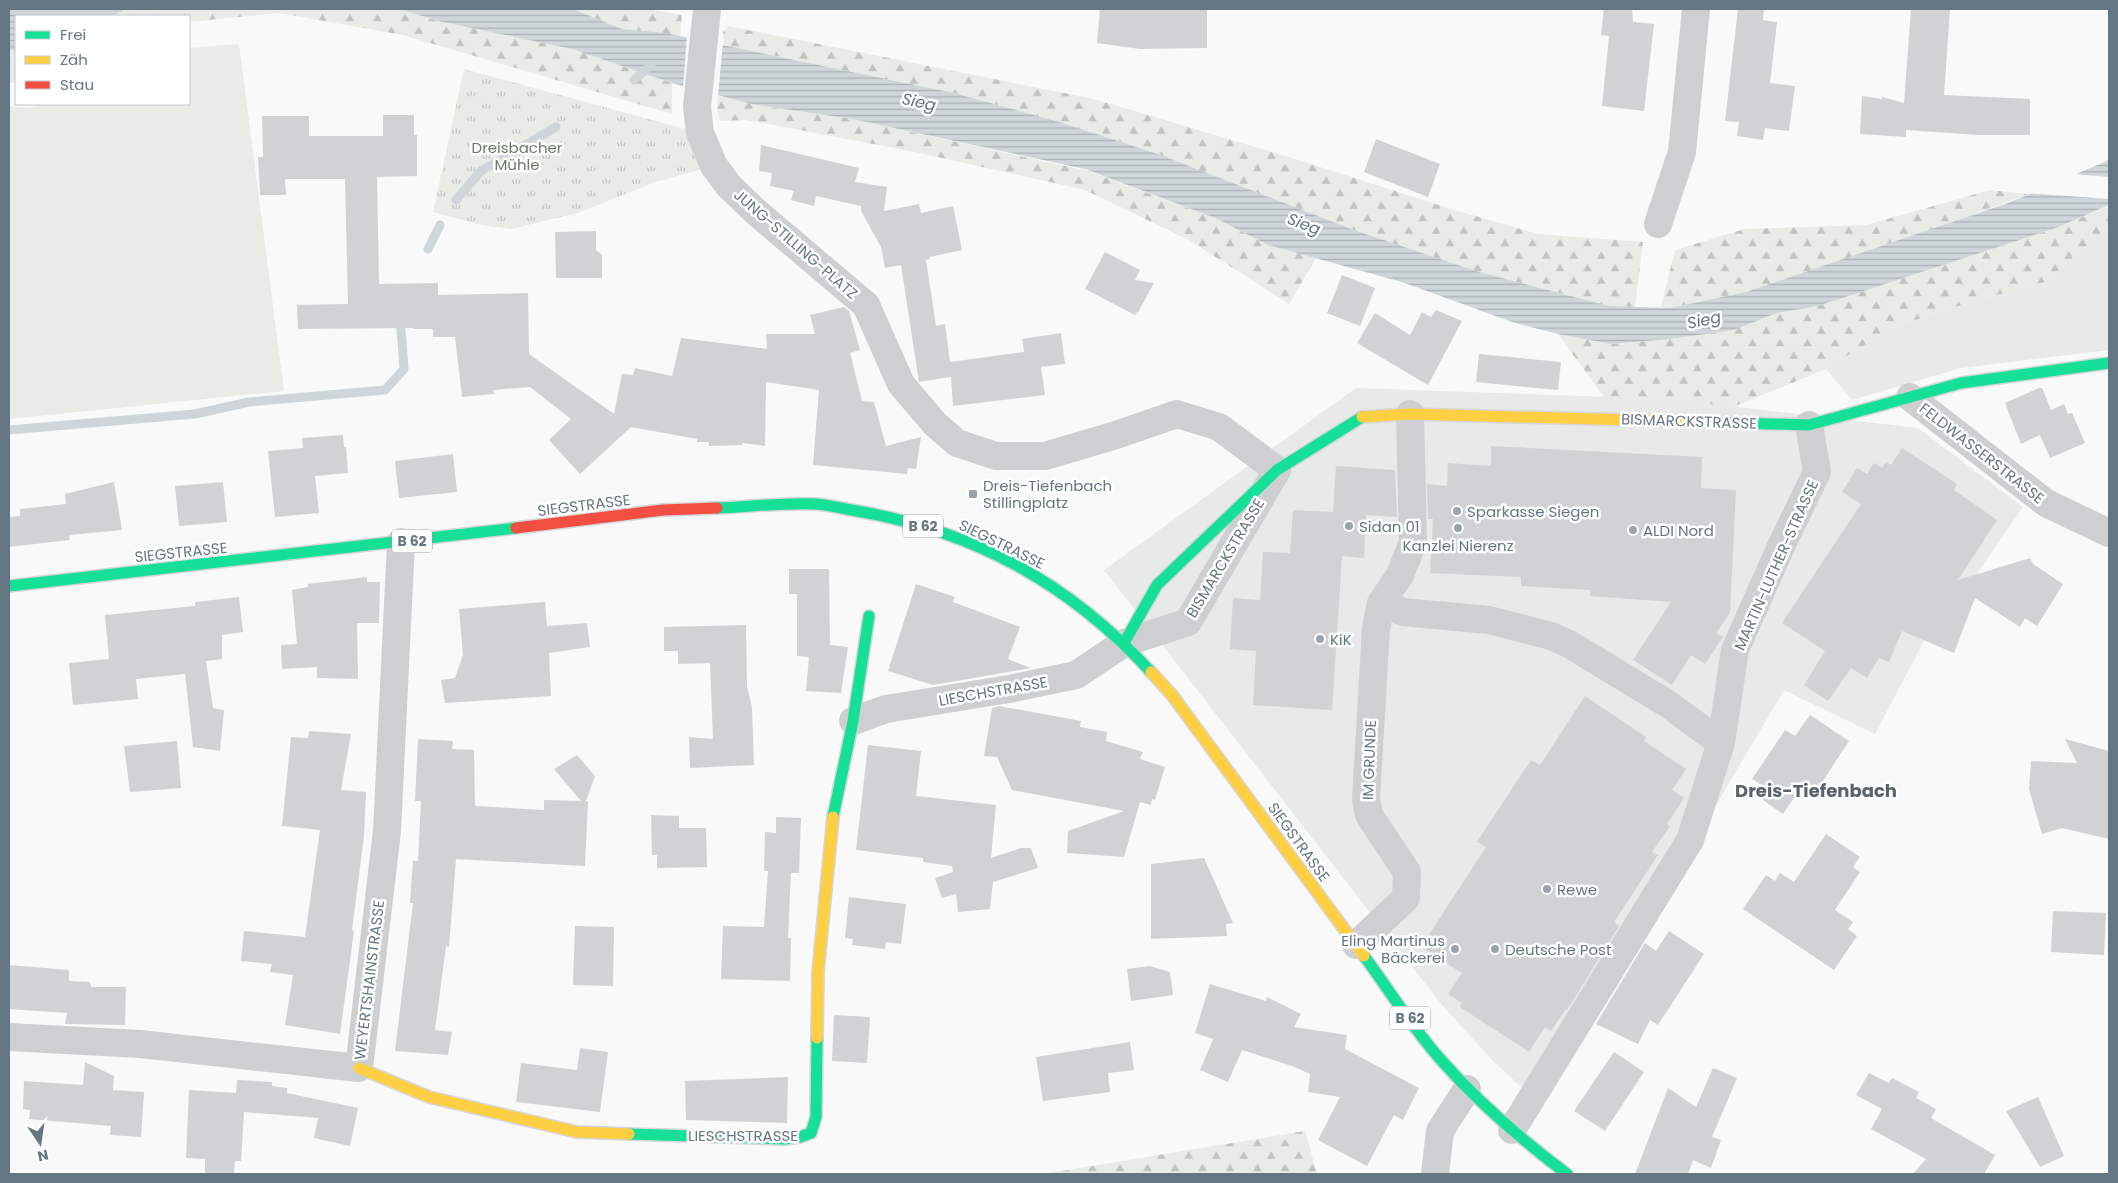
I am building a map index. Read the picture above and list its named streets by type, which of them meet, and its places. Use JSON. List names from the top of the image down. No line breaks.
{"streets":{"street":["JUNG-STILLING-PLATZ","BISMARCKSTRASSE","FELDWASSERSTRASSE","SIEGSTRASSE","B 62","MARTIN-LUTHER-STRASSE","LIESCHSTRASSE","IM GRUNDE","WEYERTSHAINSTRASSE"]},"crossings":[["JUNG-STILLING-PLATZ","BISMARCKSTRASSE"],["BISMARCKSTRASSE","FELDWASSERSTRASSE"],["BISMARCKSTRASSE","SIEGSTRASSE"],["BISMARCKSTRASSE","MARTIN-LUTHER-STRASSE"],["BISMARCKSTRASSE","LIESCHSTRASSE"],["BISMARCKSTRASSE","IM GRUNDE"],["SIEGSTRASSE","MARTIN-LUTHER-STRASSE"],["SIEGSTRASSE","LIESCHSTRASSE"],["SIEGSTRASSE","IM GRUNDE"],["SIEGSTRASSE","WEYERTSHAINSTRASSE"],["LIESCHSTRASSE","WEYERTSHAINSTRASSE"]],"districts":["Dreis-Tiefenbach"],"water":["Sieg"],"parks":["Dreisbacher Mühle"],"places":{"transit":["Dreis-Tiefenbach Stillingplatz"],"other":["Sparkasse Siegen","Sidan 01","Kanzlei Nierenz","ALDI Nord","KiK","Rewe","Eling Martinus Bäckerei","Deutsche Post"]},"legend":["Frei","Zäh","Stau"],"north":"bottom"}
